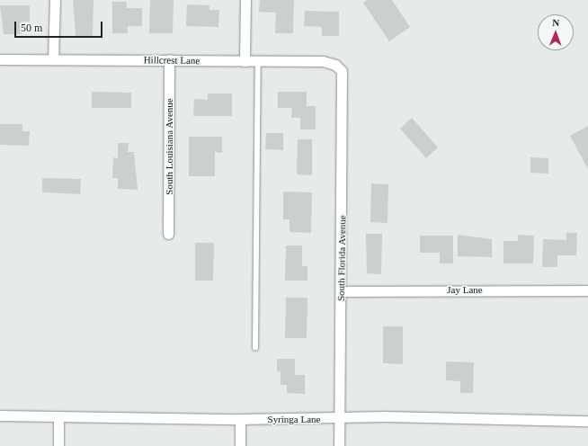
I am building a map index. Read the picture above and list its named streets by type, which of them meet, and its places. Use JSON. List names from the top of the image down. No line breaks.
{"streets":{"street":["Hillcrest Lane","South Louisiana Avenue","South Florida Avenue","Jay Lane","Syringa Lane"]},"crossings":[["Hillcrest Lane","South Louisiana Avenue"],["Hillcrest Lane","South Florida Avenue"],["South Florida Avenue","Jay Lane"],["South Florida Avenue","Syringa Lane"]],"scale_bar":"50 m","north":"top"}
